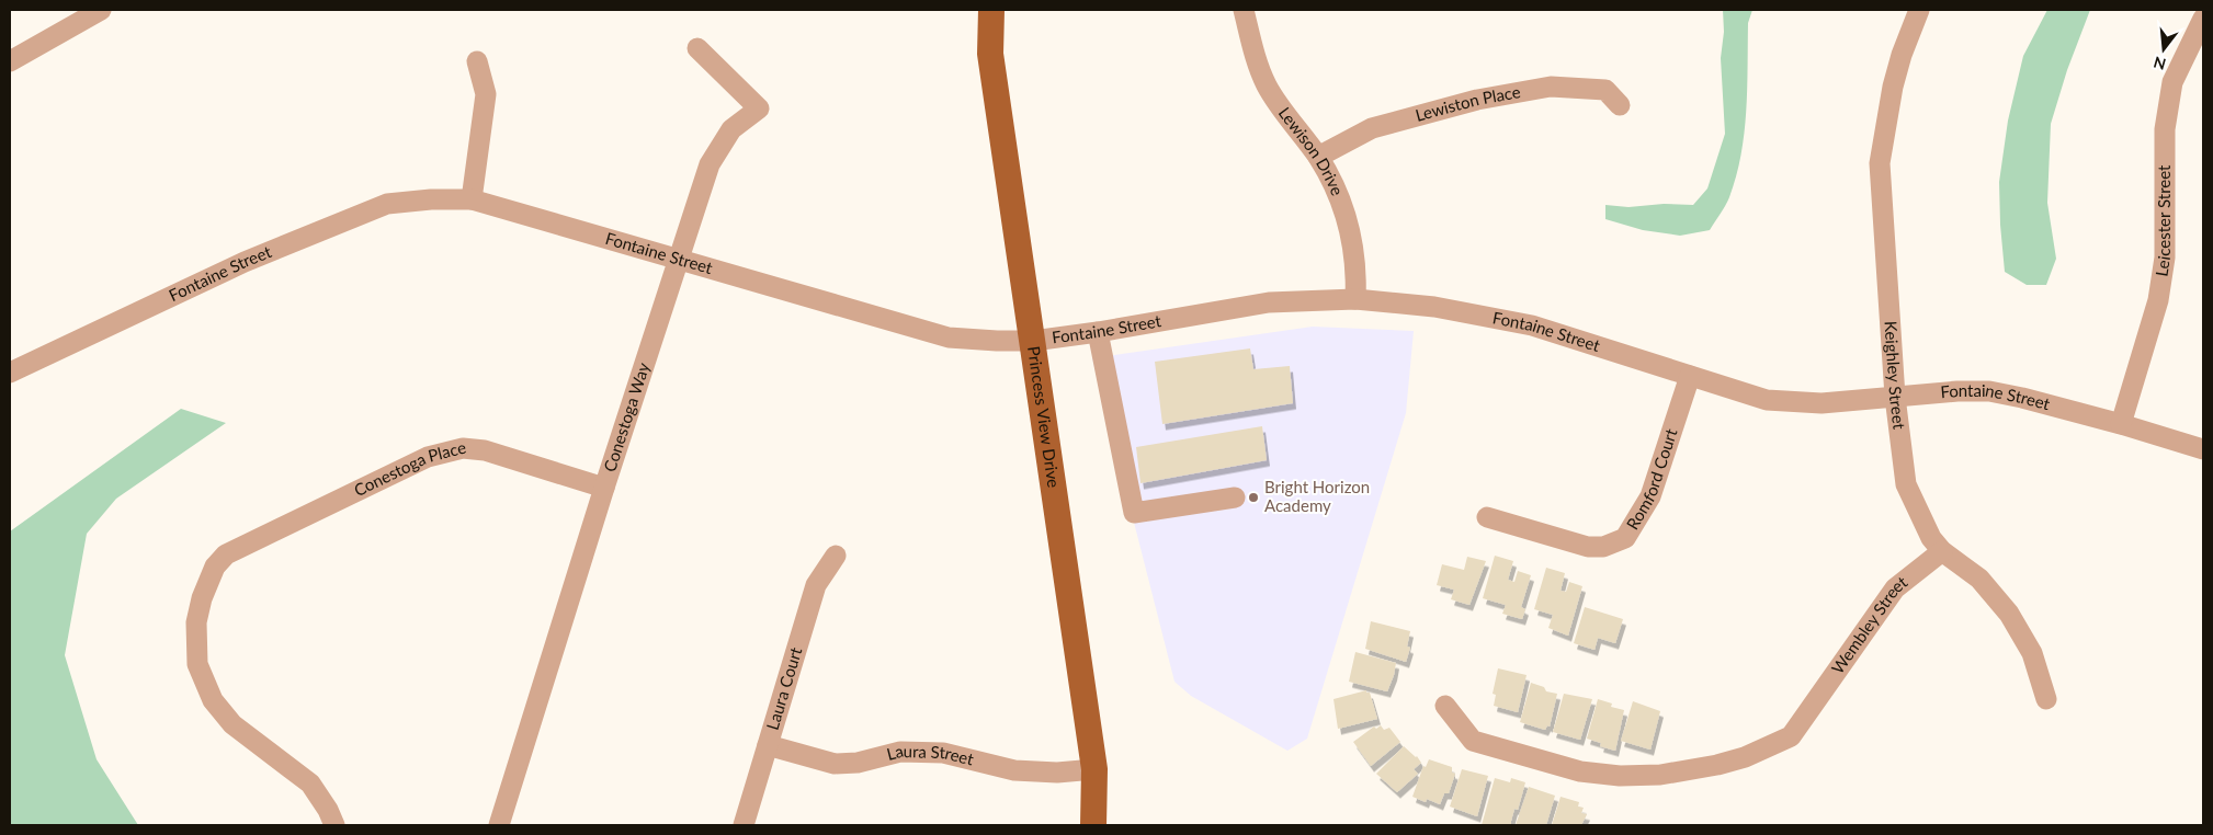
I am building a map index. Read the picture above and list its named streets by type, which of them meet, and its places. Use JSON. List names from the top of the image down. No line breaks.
{"streets":{"main road":["Princess View Drive"],"street":["Lewiston Place","Lewison Drive","Leicester Street","Fontaine Street","Keighley Street","Conestoga Way","Conestoga Place","Romford Court","Wembley Street","Laura Court","Laura Street"]},"crossings":[["Lewiston Place","Lewison Drive"],["Lewison Drive","Fontaine Street"],["Leicester Street","Fontaine Street"],["Fontaine Street","Keighley Street"],["Fontaine Street","Conestoga Way"],["Fontaine Street","Princess View Drive"],["Fontaine Street","Romford Court"],["Keighley Street","Wembley Street"],["Conestoga Way","Conestoga Place"],["Princess View Drive","Laura Street"],["Laura Court","Laura Street"]],"places":["Bright Horizon Academy"],"north":"bottom"}
